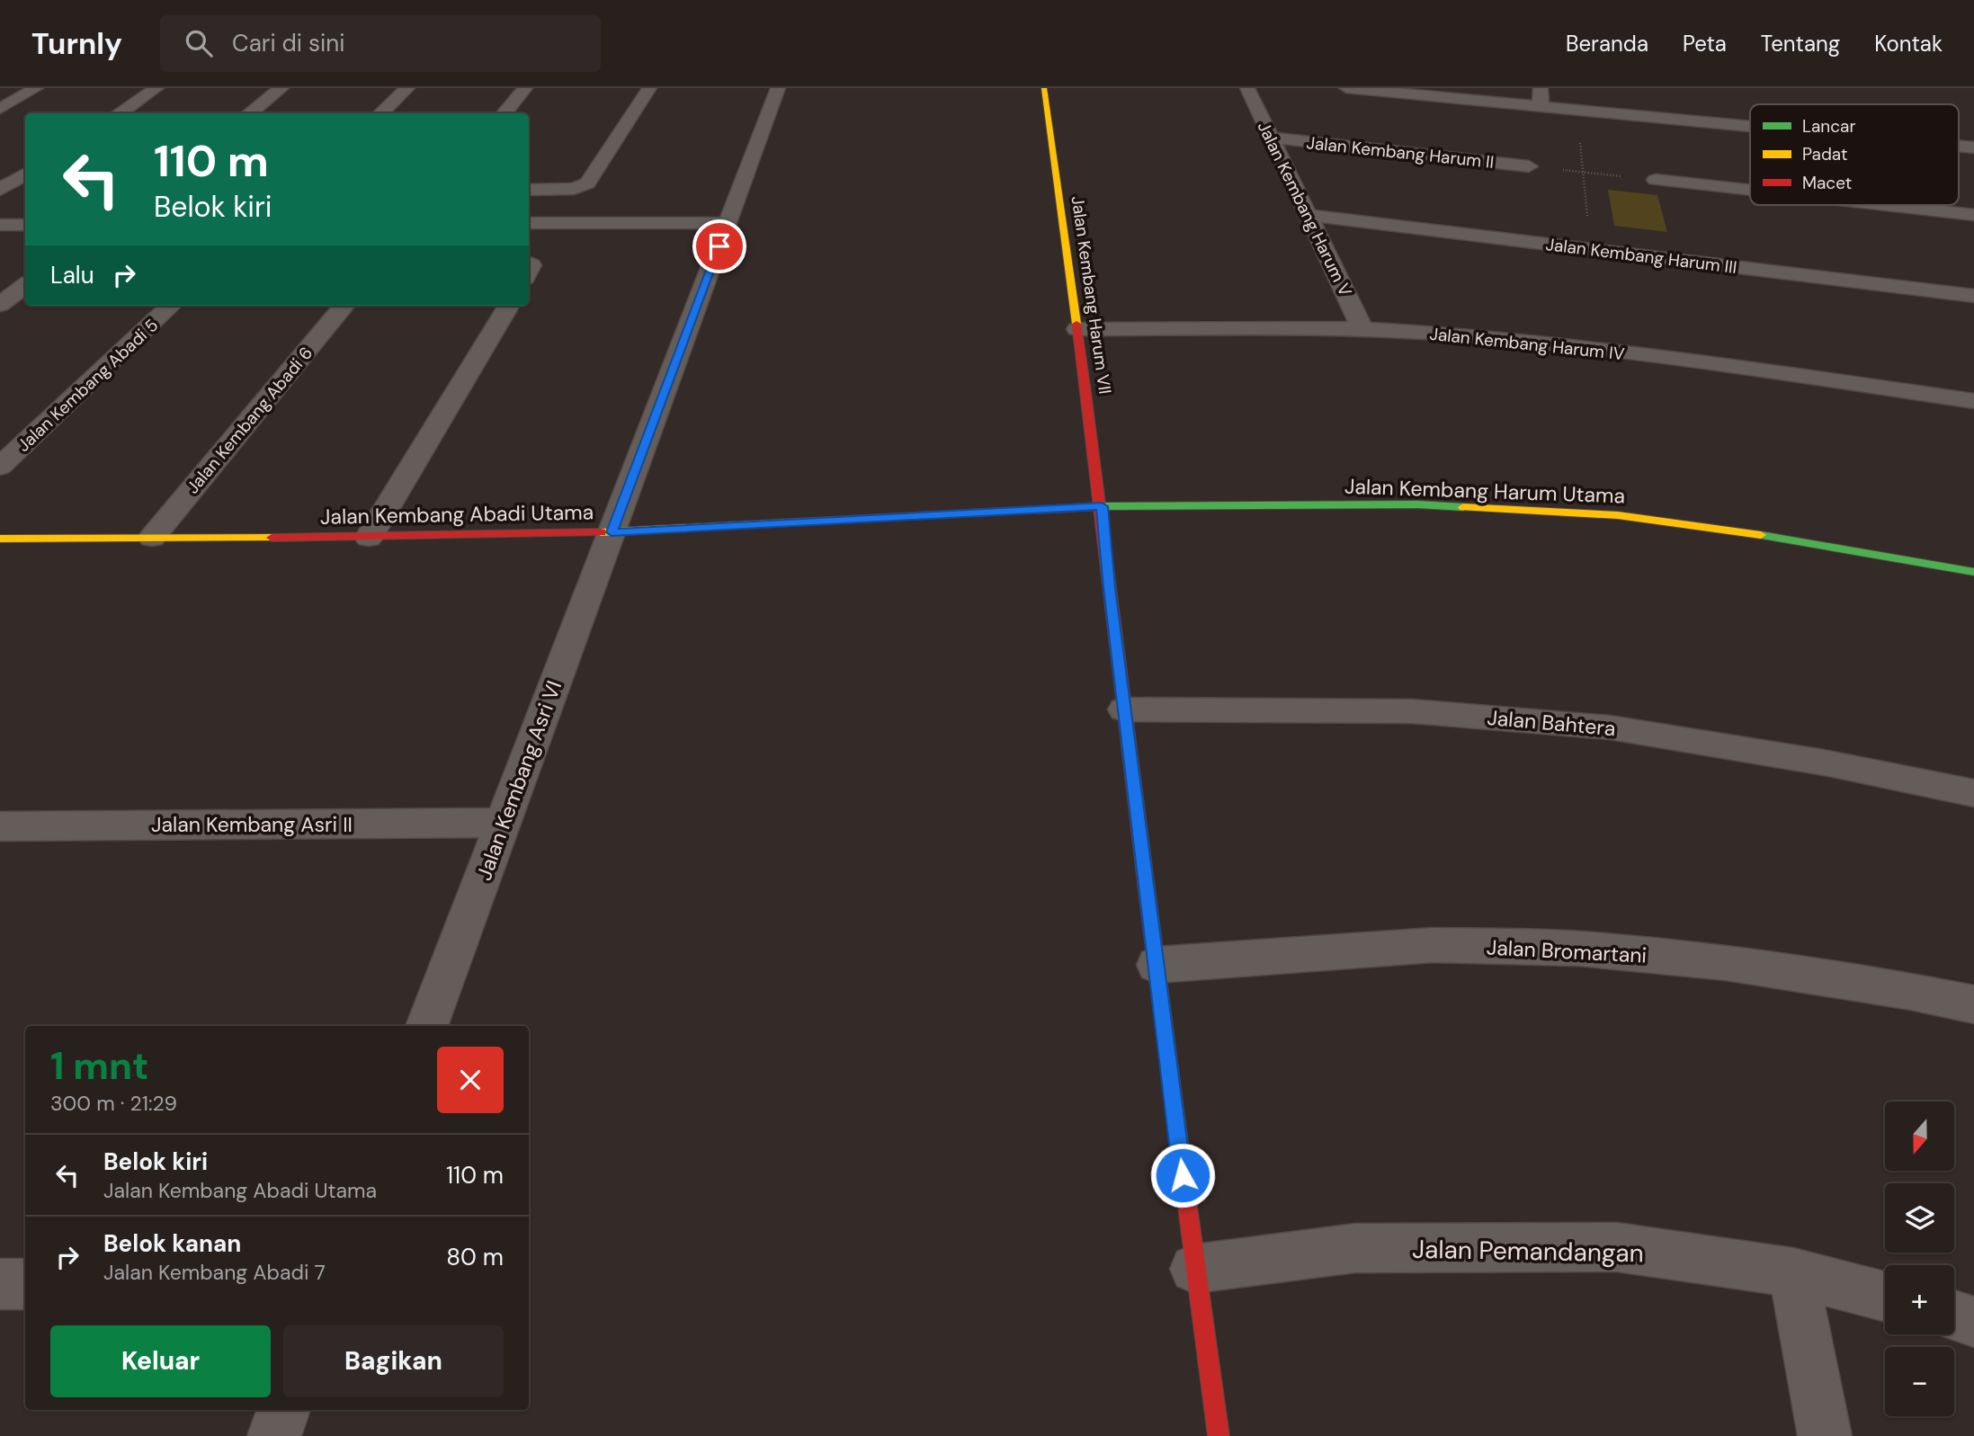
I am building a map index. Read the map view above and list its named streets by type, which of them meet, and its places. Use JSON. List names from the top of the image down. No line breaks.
{"streets":{"street":["Jalan Kembang Harum II","Jalan Kembang Harum V","Jalan Kembang Harum III","Jalan Kembang Harum VII","Jalan Kembang Harum IV","Jalan Kembang Abadi 5","Jalan Kembang Abadi 6","Jalan Kembang Harum Utama","Jalan Kembang Abadi Utama","Jalan Bahtera","Jalan Kembang Asri VI","Jalan Kembang Asri II","Jalan Bromartani","Jalan Pemandangan"]},"crossings":[["Jalan Kembang Harum II","Jalan Kembang Harum V"],["Jalan Kembang Harum V","Jalan Kembang Harum III"],["Jalan Kembang Harum V","Jalan Kembang Harum IV"],["Jalan Kembang Harum VII","Jalan Kembang Harum IV"],["Jalan Kembang Harum VII","Jalan Kembang Harum Utama"],["Jalan Kembang Harum VII","Jalan Kembang Abadi Utama"],["Jalan Kembang Harum VII","Jalan Bahtera"],["Jalan Kembang Harum VII","Jalan Bromartani"],["Jalan Kembang Harum VII","Jalan Pemandangan"],["Jalan Kembang Abadi 6","Jalan Kembang Abadi Utama"],["Jalan Kembang Harum Utama","Jalan Kembang Abadi Utama"],["Jalan Kembang Abadi Utama","Jalan Kembang Asri VI"],["Jalan Kembang Asri VI","Jalan Kembang Asri II"]],"legend":["Lancar","Padat","Macet"],"north":"bottom","page":{"header":"Turnly","search":"Cari di sini","nav":["Beranda","Peta","Tentang","Kontak"],"turn":["110 m","Belok kiri"],"then":"Lalu","heading":["1 mnt","300 m · 21:29"],"map_buttons":["+","−"],"list":[{"name":"Belok kiri","note":"Jalan Kembang Abadi Utama","value":"110 m"},{"name":"Belok kanan","note":"Jalan Kembang Abadi 7","value":"80 m"}],"buttons":["Keluar","Bagikan"]}}
